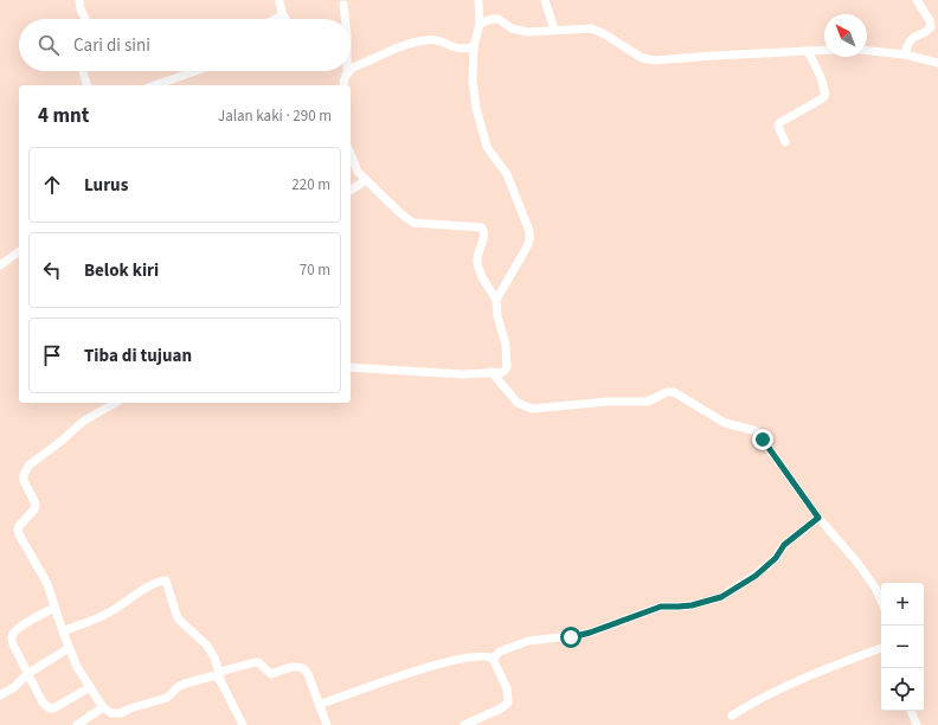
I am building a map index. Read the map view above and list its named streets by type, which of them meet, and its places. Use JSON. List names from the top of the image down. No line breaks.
{"north":"top left","page":{"search":"Cari di sini","heading":["4 mnt","Jalan kaki · 290 m"],"list":[["Lurus","220 m"],["Belok kiri","70 m"],"Tiba di tujuan"],"map_buttons":["+","−"]}}
